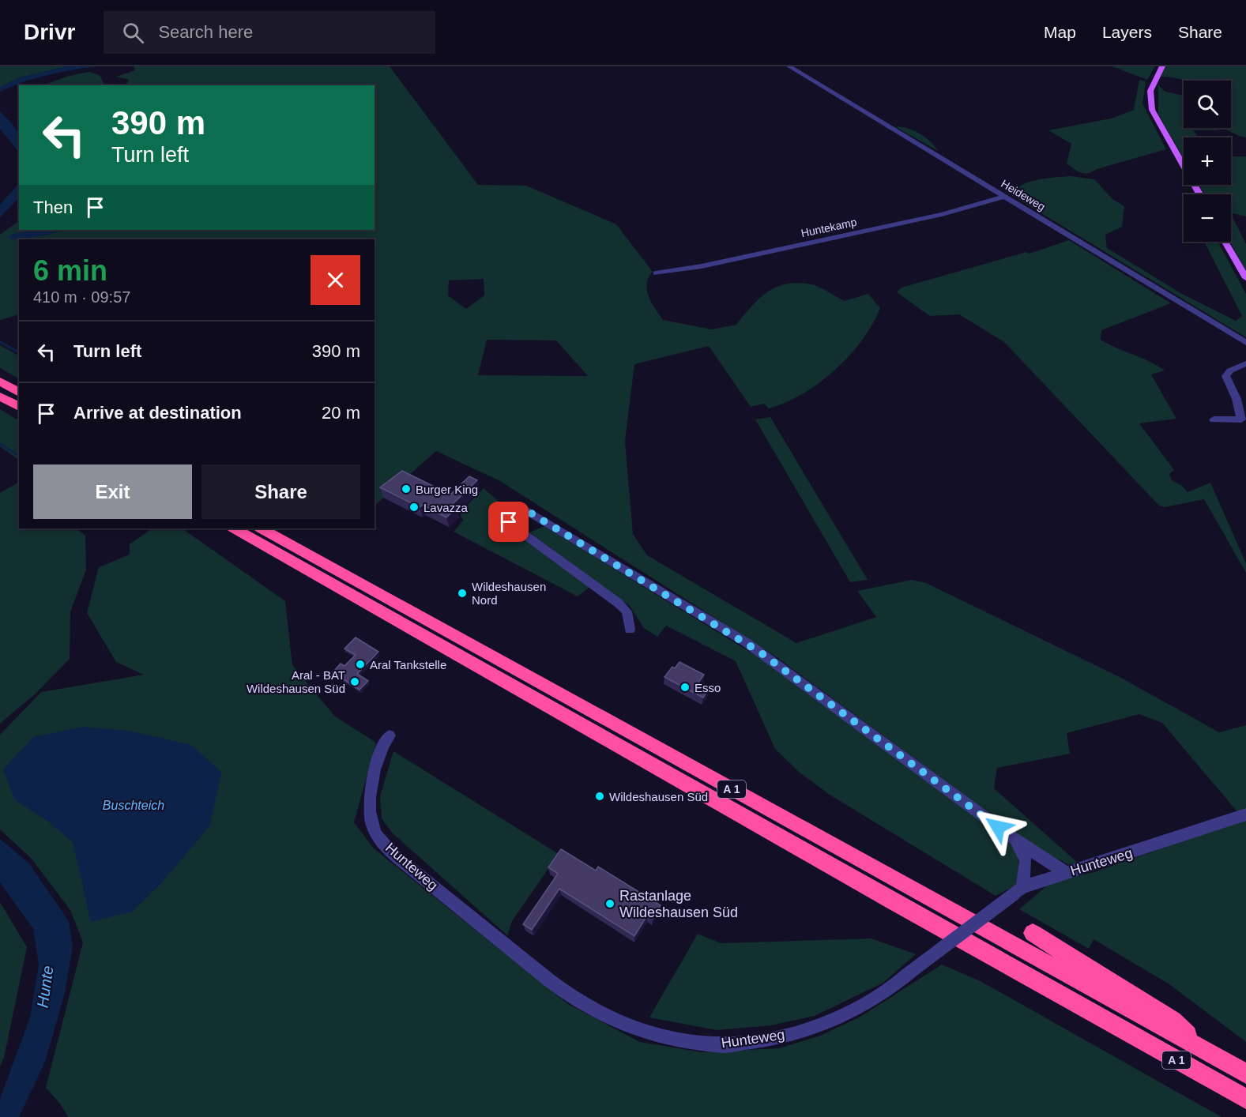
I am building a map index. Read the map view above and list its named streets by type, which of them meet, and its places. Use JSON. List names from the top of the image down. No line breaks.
{"streets":{"highway":["A 1"],"street":["Heideweg","Huntekamp","Hunteweg"]},"crossings":[["Heideweg","Huntekamp"]],"water":["Buschteich","Hunte"],"places":["Burger King","Lavazza","Wildeshausen Nord","Aral Tankstelle","Aral - BAT Wildeshausen Süd","Esso","Wildeshausen Süd","Rastanlage Wildeshausen Süd"],"page":{"header":"Drivr","search":"Search here","nav":["Map","Layers","Share"],"map_buttons":["+","−"],"turn":["390 m","Turn left"],"then":"Then","heading":["6 min","410 m · 09:57"],"list":[{"name":"Turn left","value":"390 m"},{"name":"Arrive at destination","value":"20 m"}],"buttons":["Exit","Share"]}}
